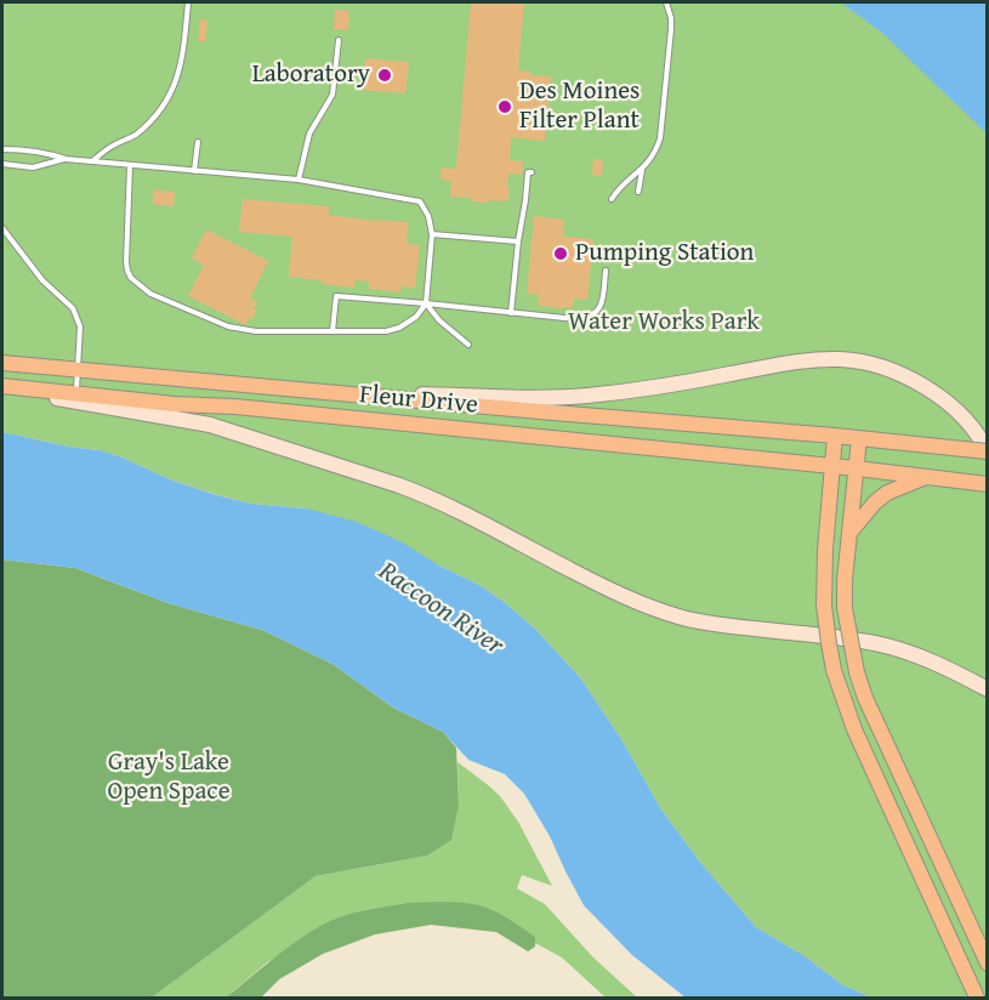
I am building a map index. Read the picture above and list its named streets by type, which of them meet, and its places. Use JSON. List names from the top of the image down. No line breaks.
{"streets":{"main road":["Fleur Drive"]},"water":["Raccoon River"],"parks":["Water Works Park","Gray's Lake Open Space"],"places":["Laboratory","Des Moines Filter Plant","Pumping Station"]}
